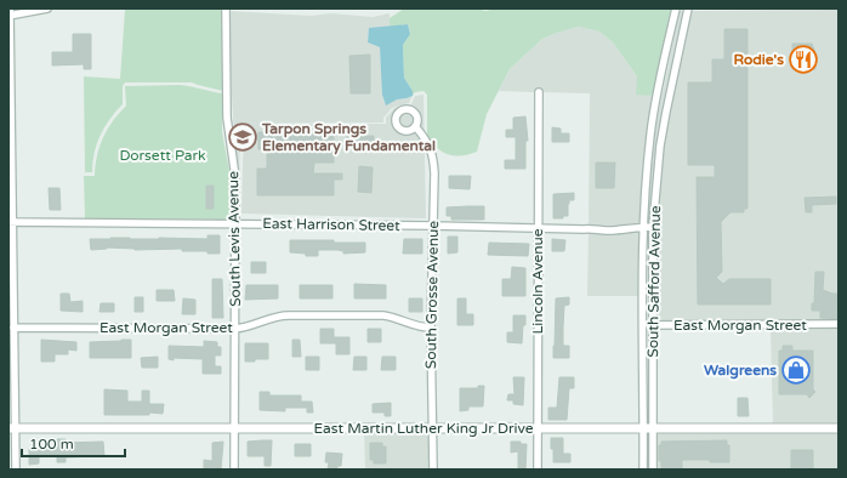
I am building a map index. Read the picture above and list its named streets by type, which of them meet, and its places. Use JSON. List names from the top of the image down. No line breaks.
{"streets":{"street":["East Harrison Street","South Levis Avenue","Lincoln Avenue","South Safford Avenue","South Grosse Avenue","East Morgan Street","East Martin Luther King Jr Drive"]},"crossings":[["East Harrison Street","South Levis Avenue"],["East Harrison Street","Lincoln Avenue"],["East Harrison Street","South Safford Avenue"],["East Harrison Street","South Grosse Avenue"],["South Levis Avenue","East Morgan Street"],["South Levis Avenue","East Martin Luther King Jr Drive"],["Lincoln Avenue","East Martin Luther King Jr Drive"],["South Safford Avenue","East Morgan Street"],["South Safford Avenue","East Martin Luther King Jr Drive"],["South Grosse Avenue","East Morgan Street"],["South Grosse Avenue","East Martin Luther King Jr Drive"]],"parks":["Dorsett Park"],"places":{"restaurant":["Rodie's"],"school or university":["Tarpon Springs Elementary Fundamental"],"shop":["Walgreens"]},"scale_bar":"100 m"}
